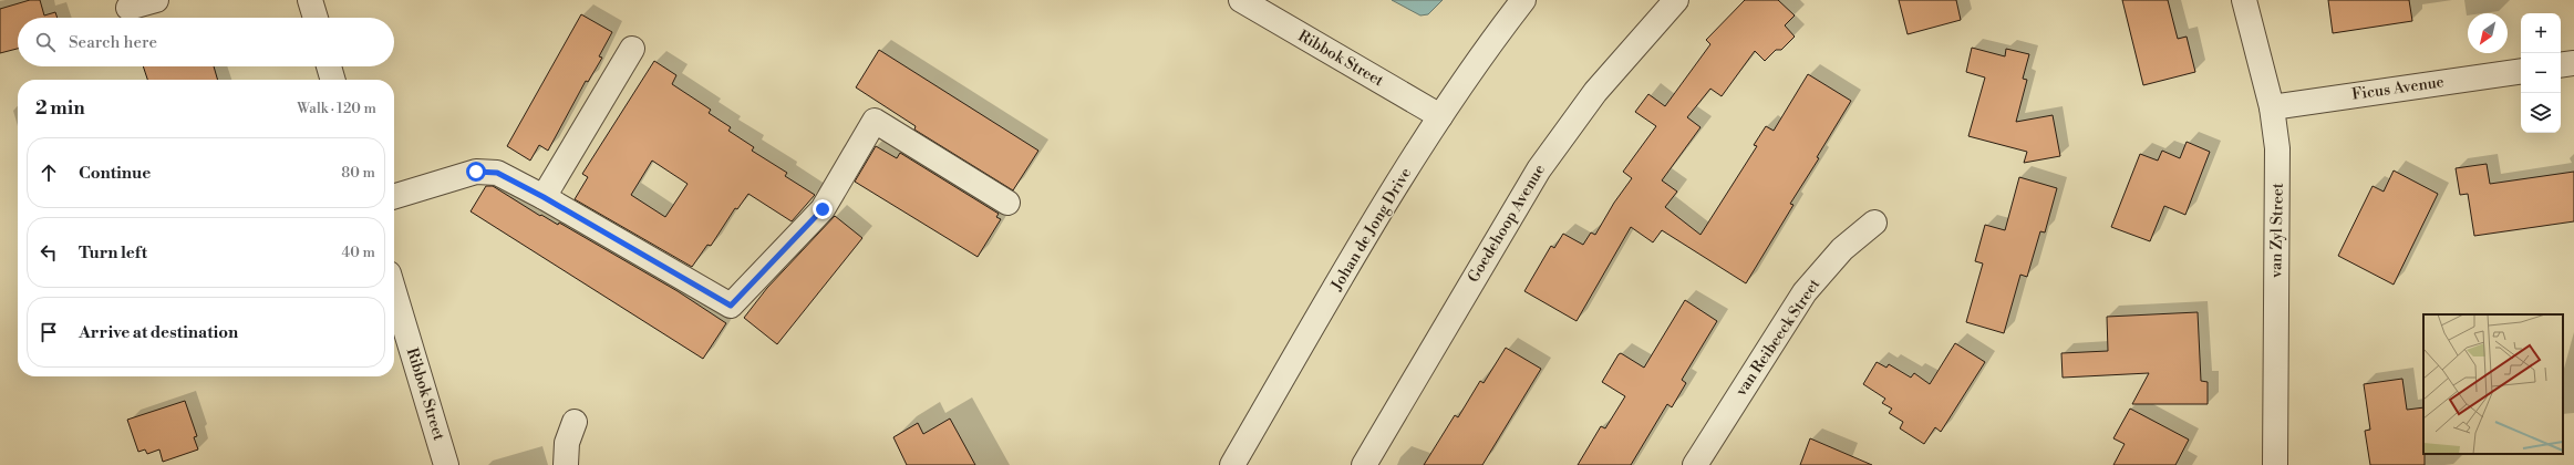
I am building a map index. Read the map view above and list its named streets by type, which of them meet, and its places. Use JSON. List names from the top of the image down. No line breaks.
{"streets":{"street":["Ribbok Street","Ficus Avenue","Goedehoop Avenue","Johan de Jong Drive","van Zyl Street","van Reibeeck Street"]},"crossings":[["Ribbok Street","Johan de Jong Drive"],["Ficus Avenue","van Zyl Street"]],"north":"bottom left","page":{"map_buttons":["+","−"],"search":"Search here","heading":["2 min","Walk · 120 m"],"list":[["Continue","80 m"],["Turn left","40 m"],"Arrive at destination"]}}
